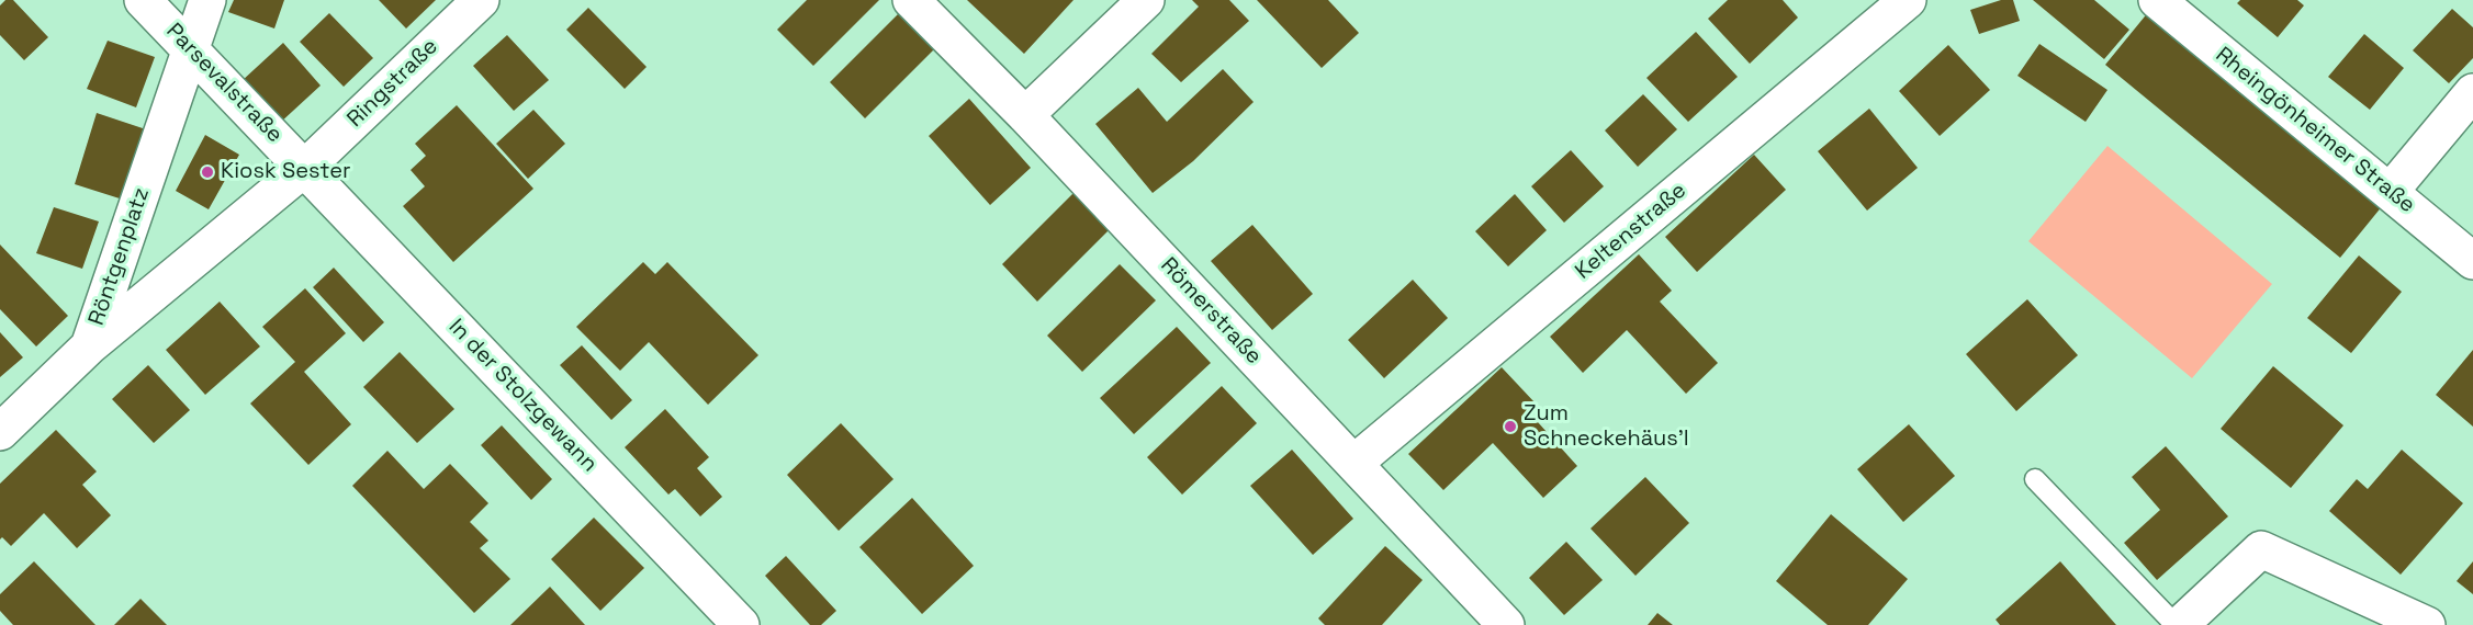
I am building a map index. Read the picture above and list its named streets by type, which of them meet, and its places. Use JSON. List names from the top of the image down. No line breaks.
{"streets":{"street":["Parsevalstraße","Ringstraße","Rheingönheimer Straße","Keltenstraße","Röntgenplatz","Römerstraße","In der Stolzgewann"]},"crossings":[["Parsevalstraße","Ringstraße"],["Parsevalstraße","Röntgenplatz"],["Parsevalstraße","In der Stolzgewann"],["Ringstraße","Röntgenplatz"],["Ringstraße","In der Stolzgewann"],["Keltenstraße","Römerstraße"],["Röntgenplatz","In der Stolzgewann"]],"places":["Kiosk Sester","Zum Schneckehäus'l"]}
